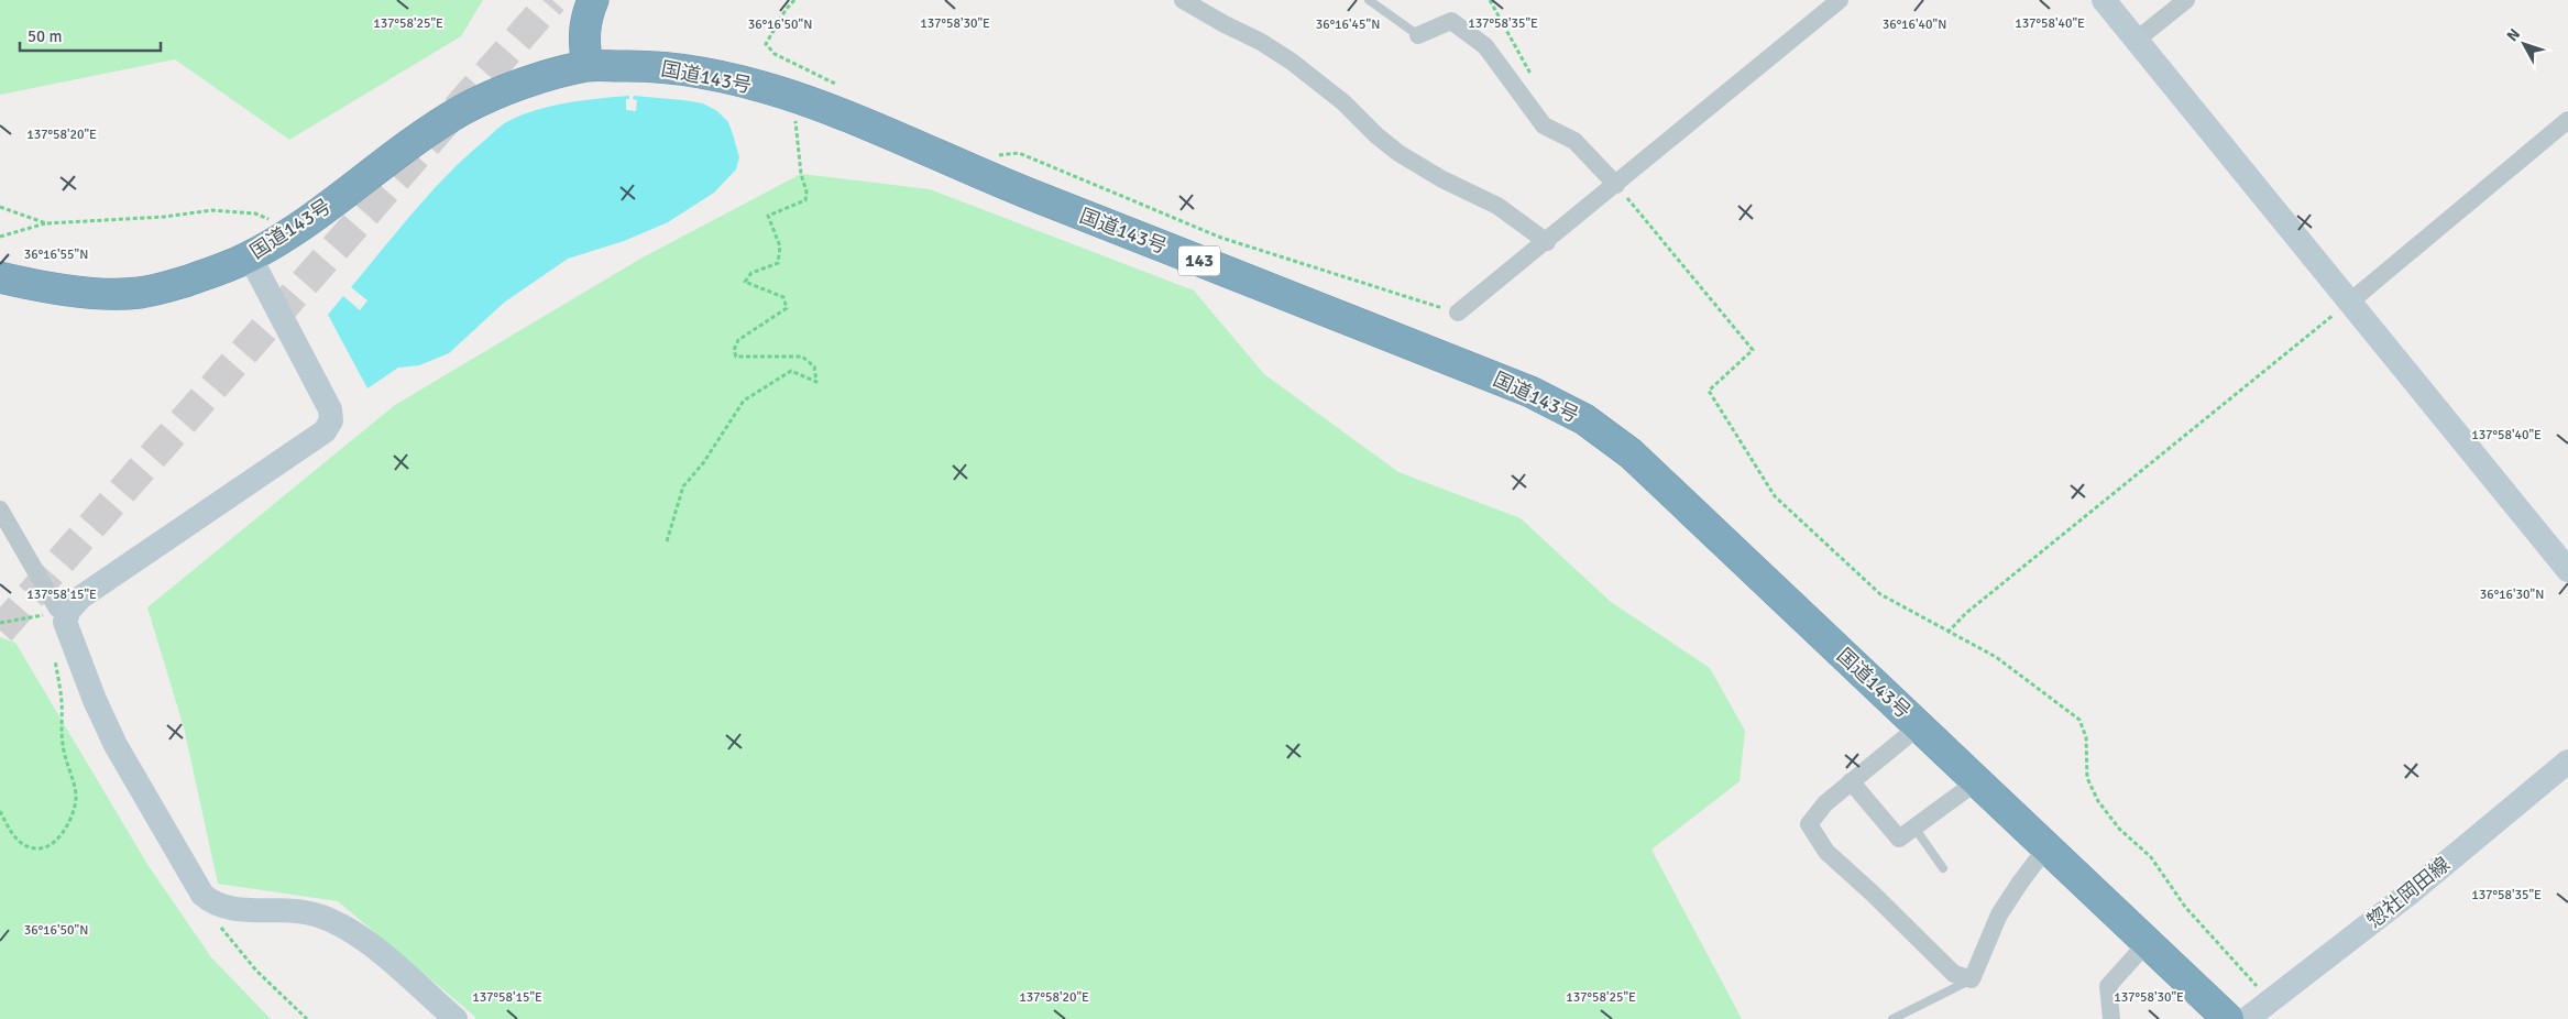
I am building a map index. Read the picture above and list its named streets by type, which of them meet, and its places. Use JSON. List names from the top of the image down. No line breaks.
{"streets":{"highway":["国道143号","143"],"street":["惣社岡田線"]},"scale_bar":"50 m","north":"top left","coordinates":["137°58'35\"E","137°58'40\"E","137°58'25\"E","137°58'30\"E","36°16'50\"N","36°16'45\"N","36°16'40\"N","137°58'20\"E","36°16'55\"N","137°58'15\"E","36°16'30\"N"]}
